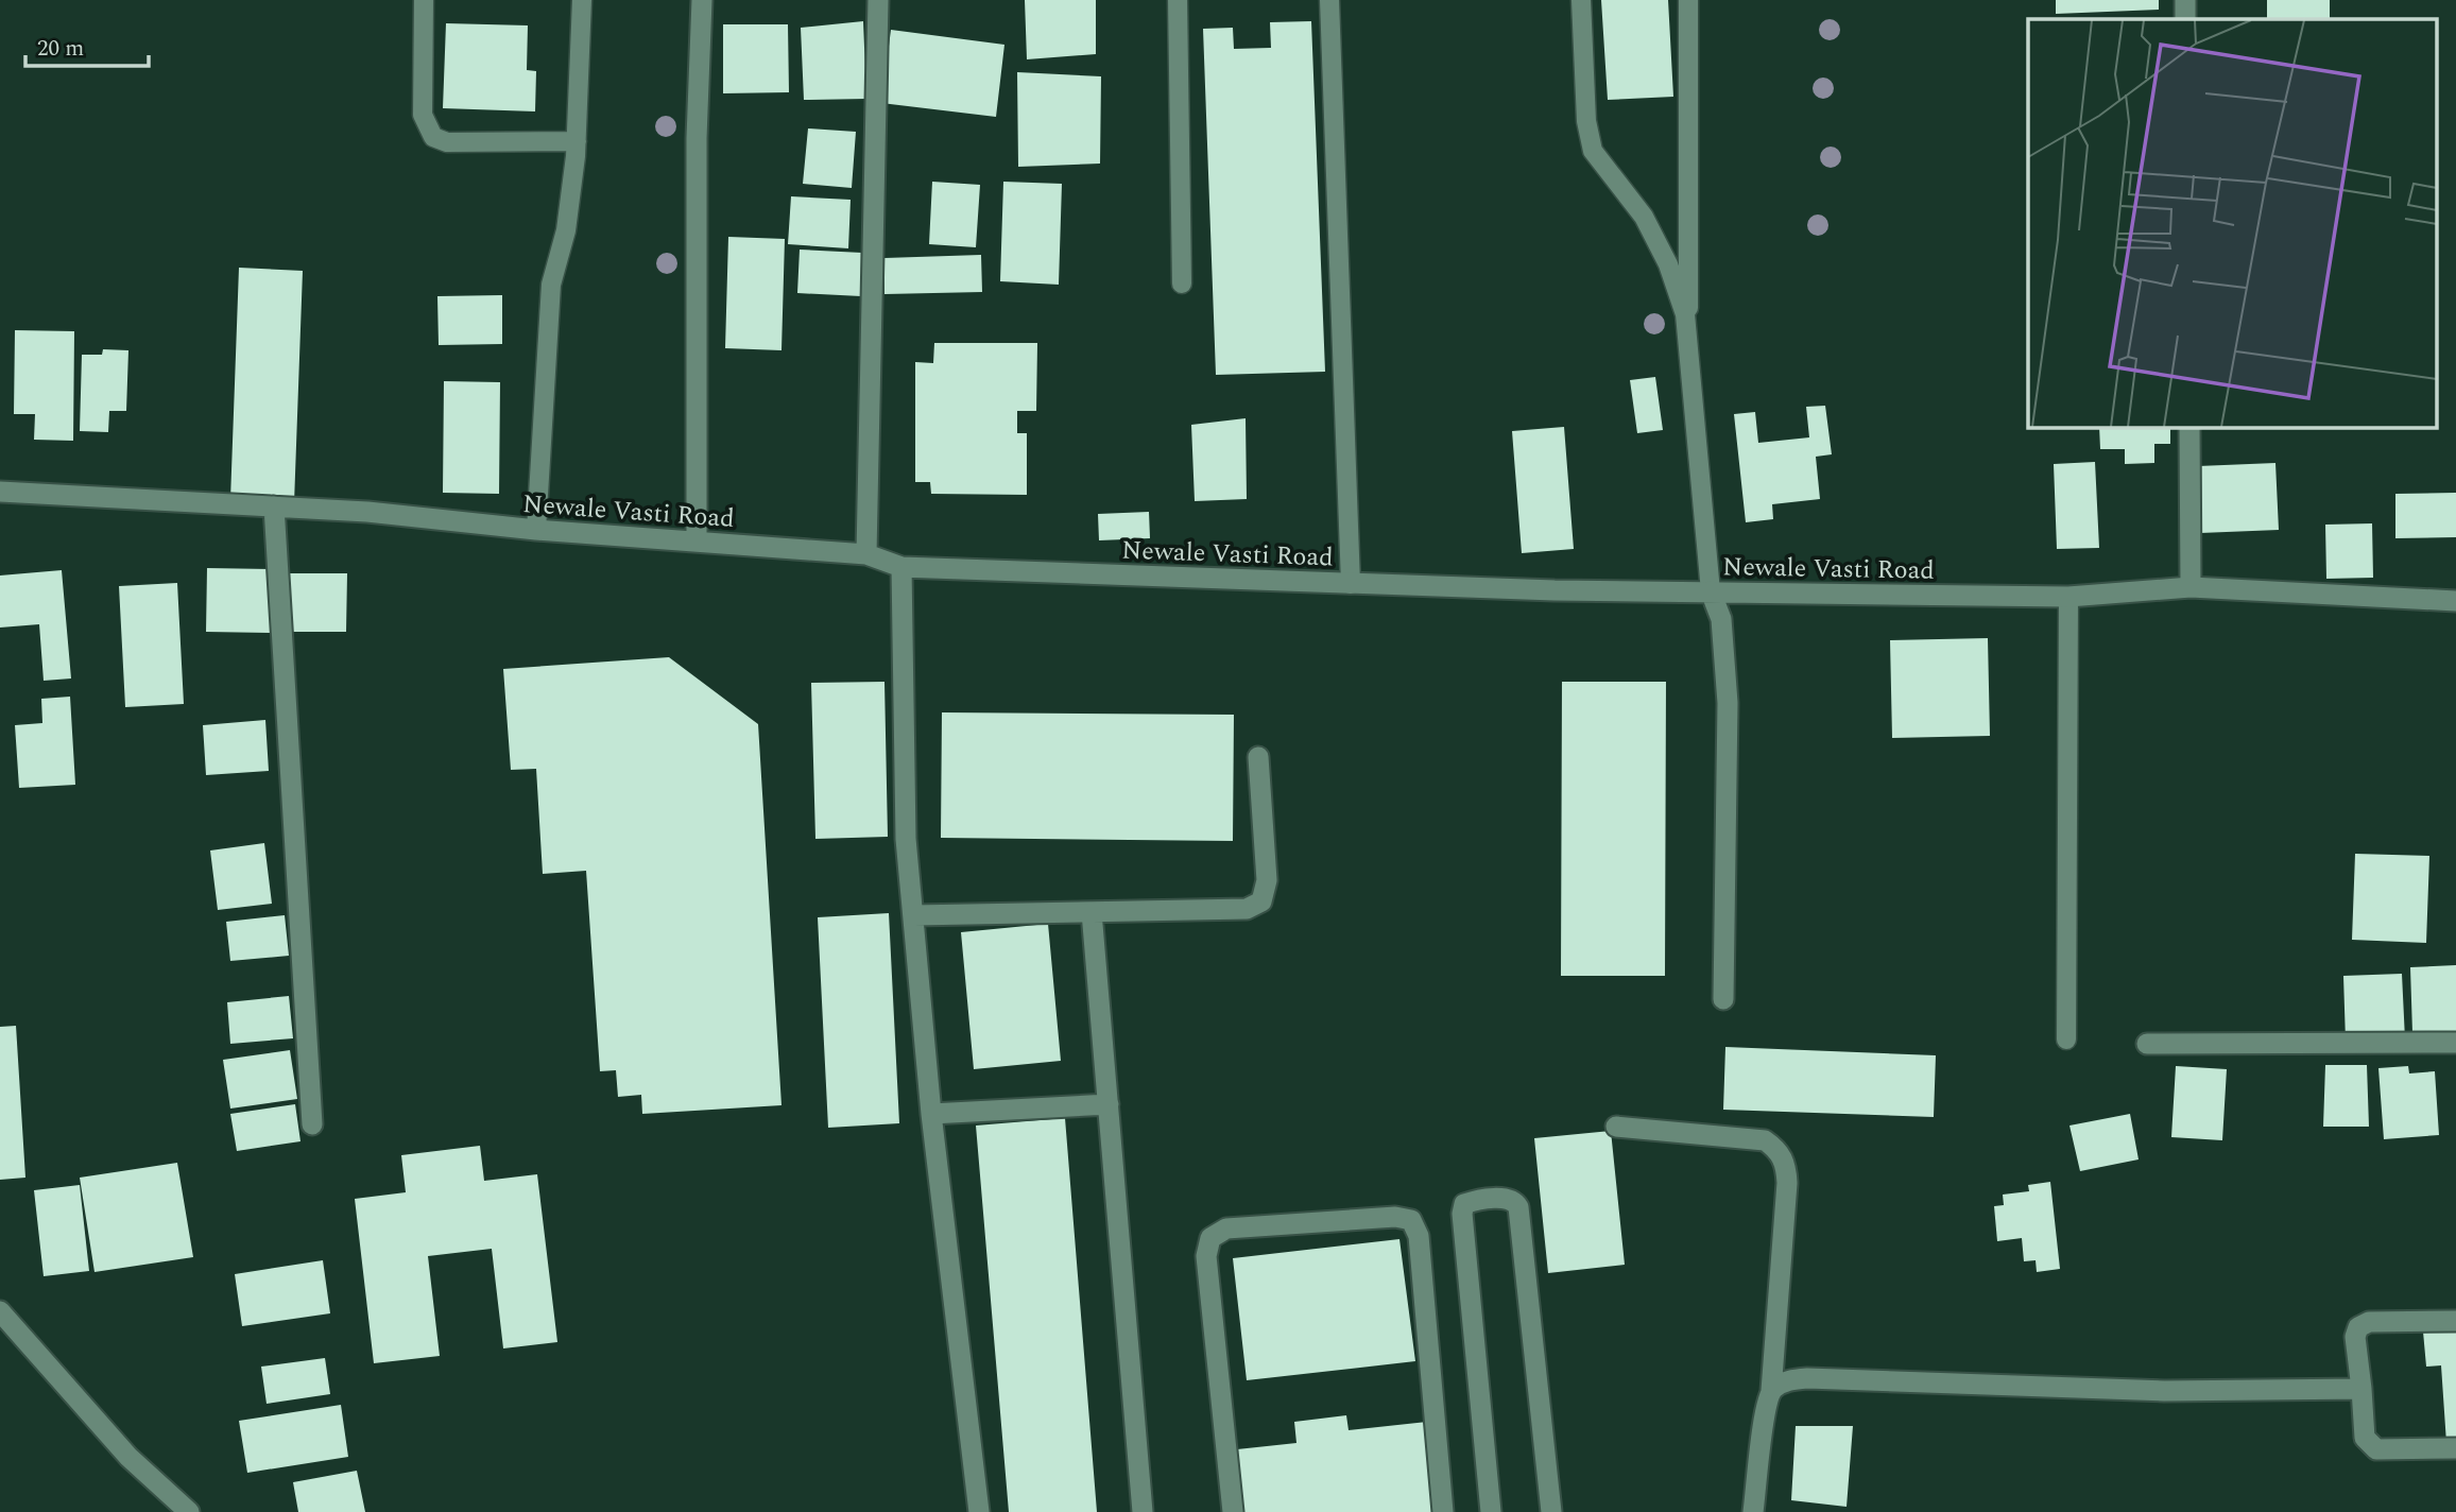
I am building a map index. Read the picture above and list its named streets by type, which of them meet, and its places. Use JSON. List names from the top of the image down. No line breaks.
{"streets":{"street":["Newale Vasti Road"]},"scale_bar":"20 m"}
